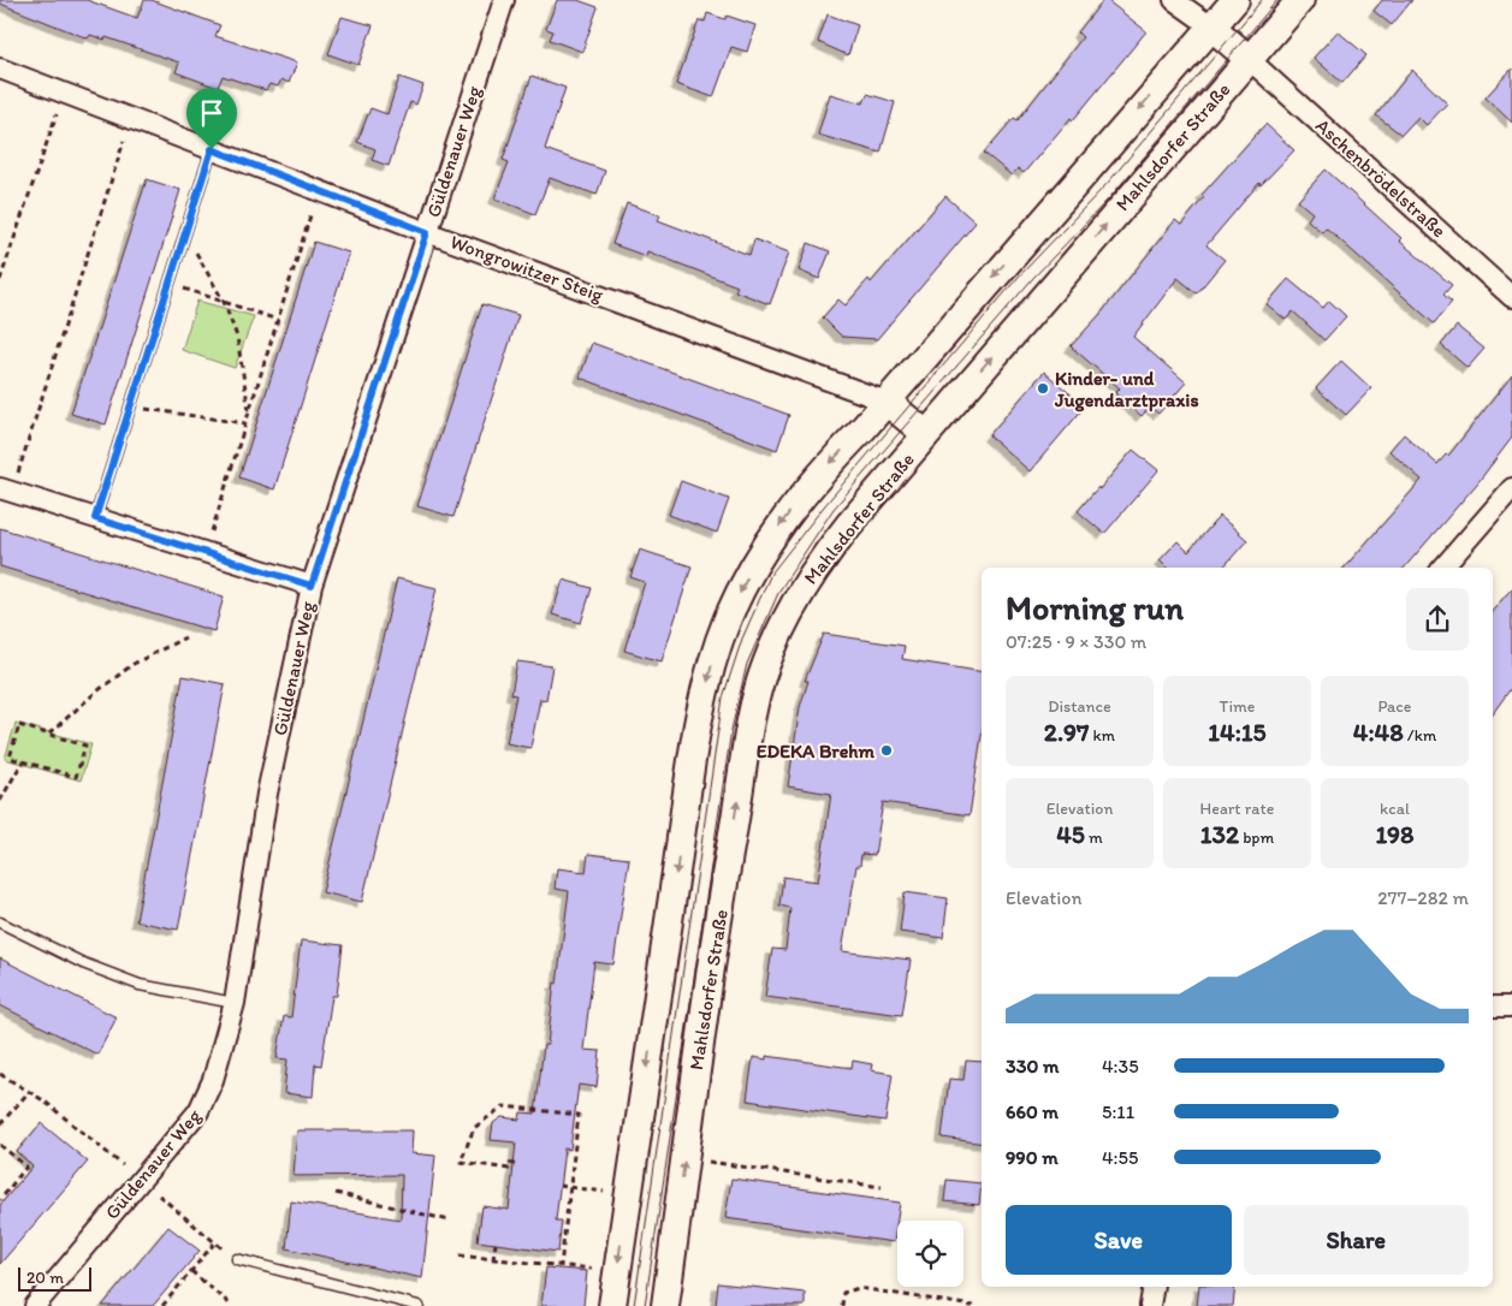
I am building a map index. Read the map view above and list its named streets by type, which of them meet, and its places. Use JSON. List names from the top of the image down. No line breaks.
{"streets":{"main road":["Mahlsdorfer Straße"],"street":["Güldenauer Weg","Aschenbrödelstraße","Wongrowitzer Steig"]},"crossings":[["Mahlsdorfer Straße","Aschenbrödelstraße"],["Güldenauer Weg","Wongrowitzer Steig"]],"places":["Kinder- und Jugendarztpraxis","EDEKA Brehm"],"scale_bar":"20 m","page":{"heading":["Morning run","07:25 · 9 × 330 m"],"stats":[["Distance","2.97 km"],["Time","14:15"],["Pace","4:48 /km"],["Elevation","45 m"],["Heart rate","132 bpm"],["kcal","198"]],"chart":["Elevation","277–282 m"],"list":[{"name":"330 m","note":"4:35"},{"name":"660 m","note":"5:11"},{"name":"990 m","note":"4:55"}],"buttons":["Save","Share"],"scale":"20 m"}}
